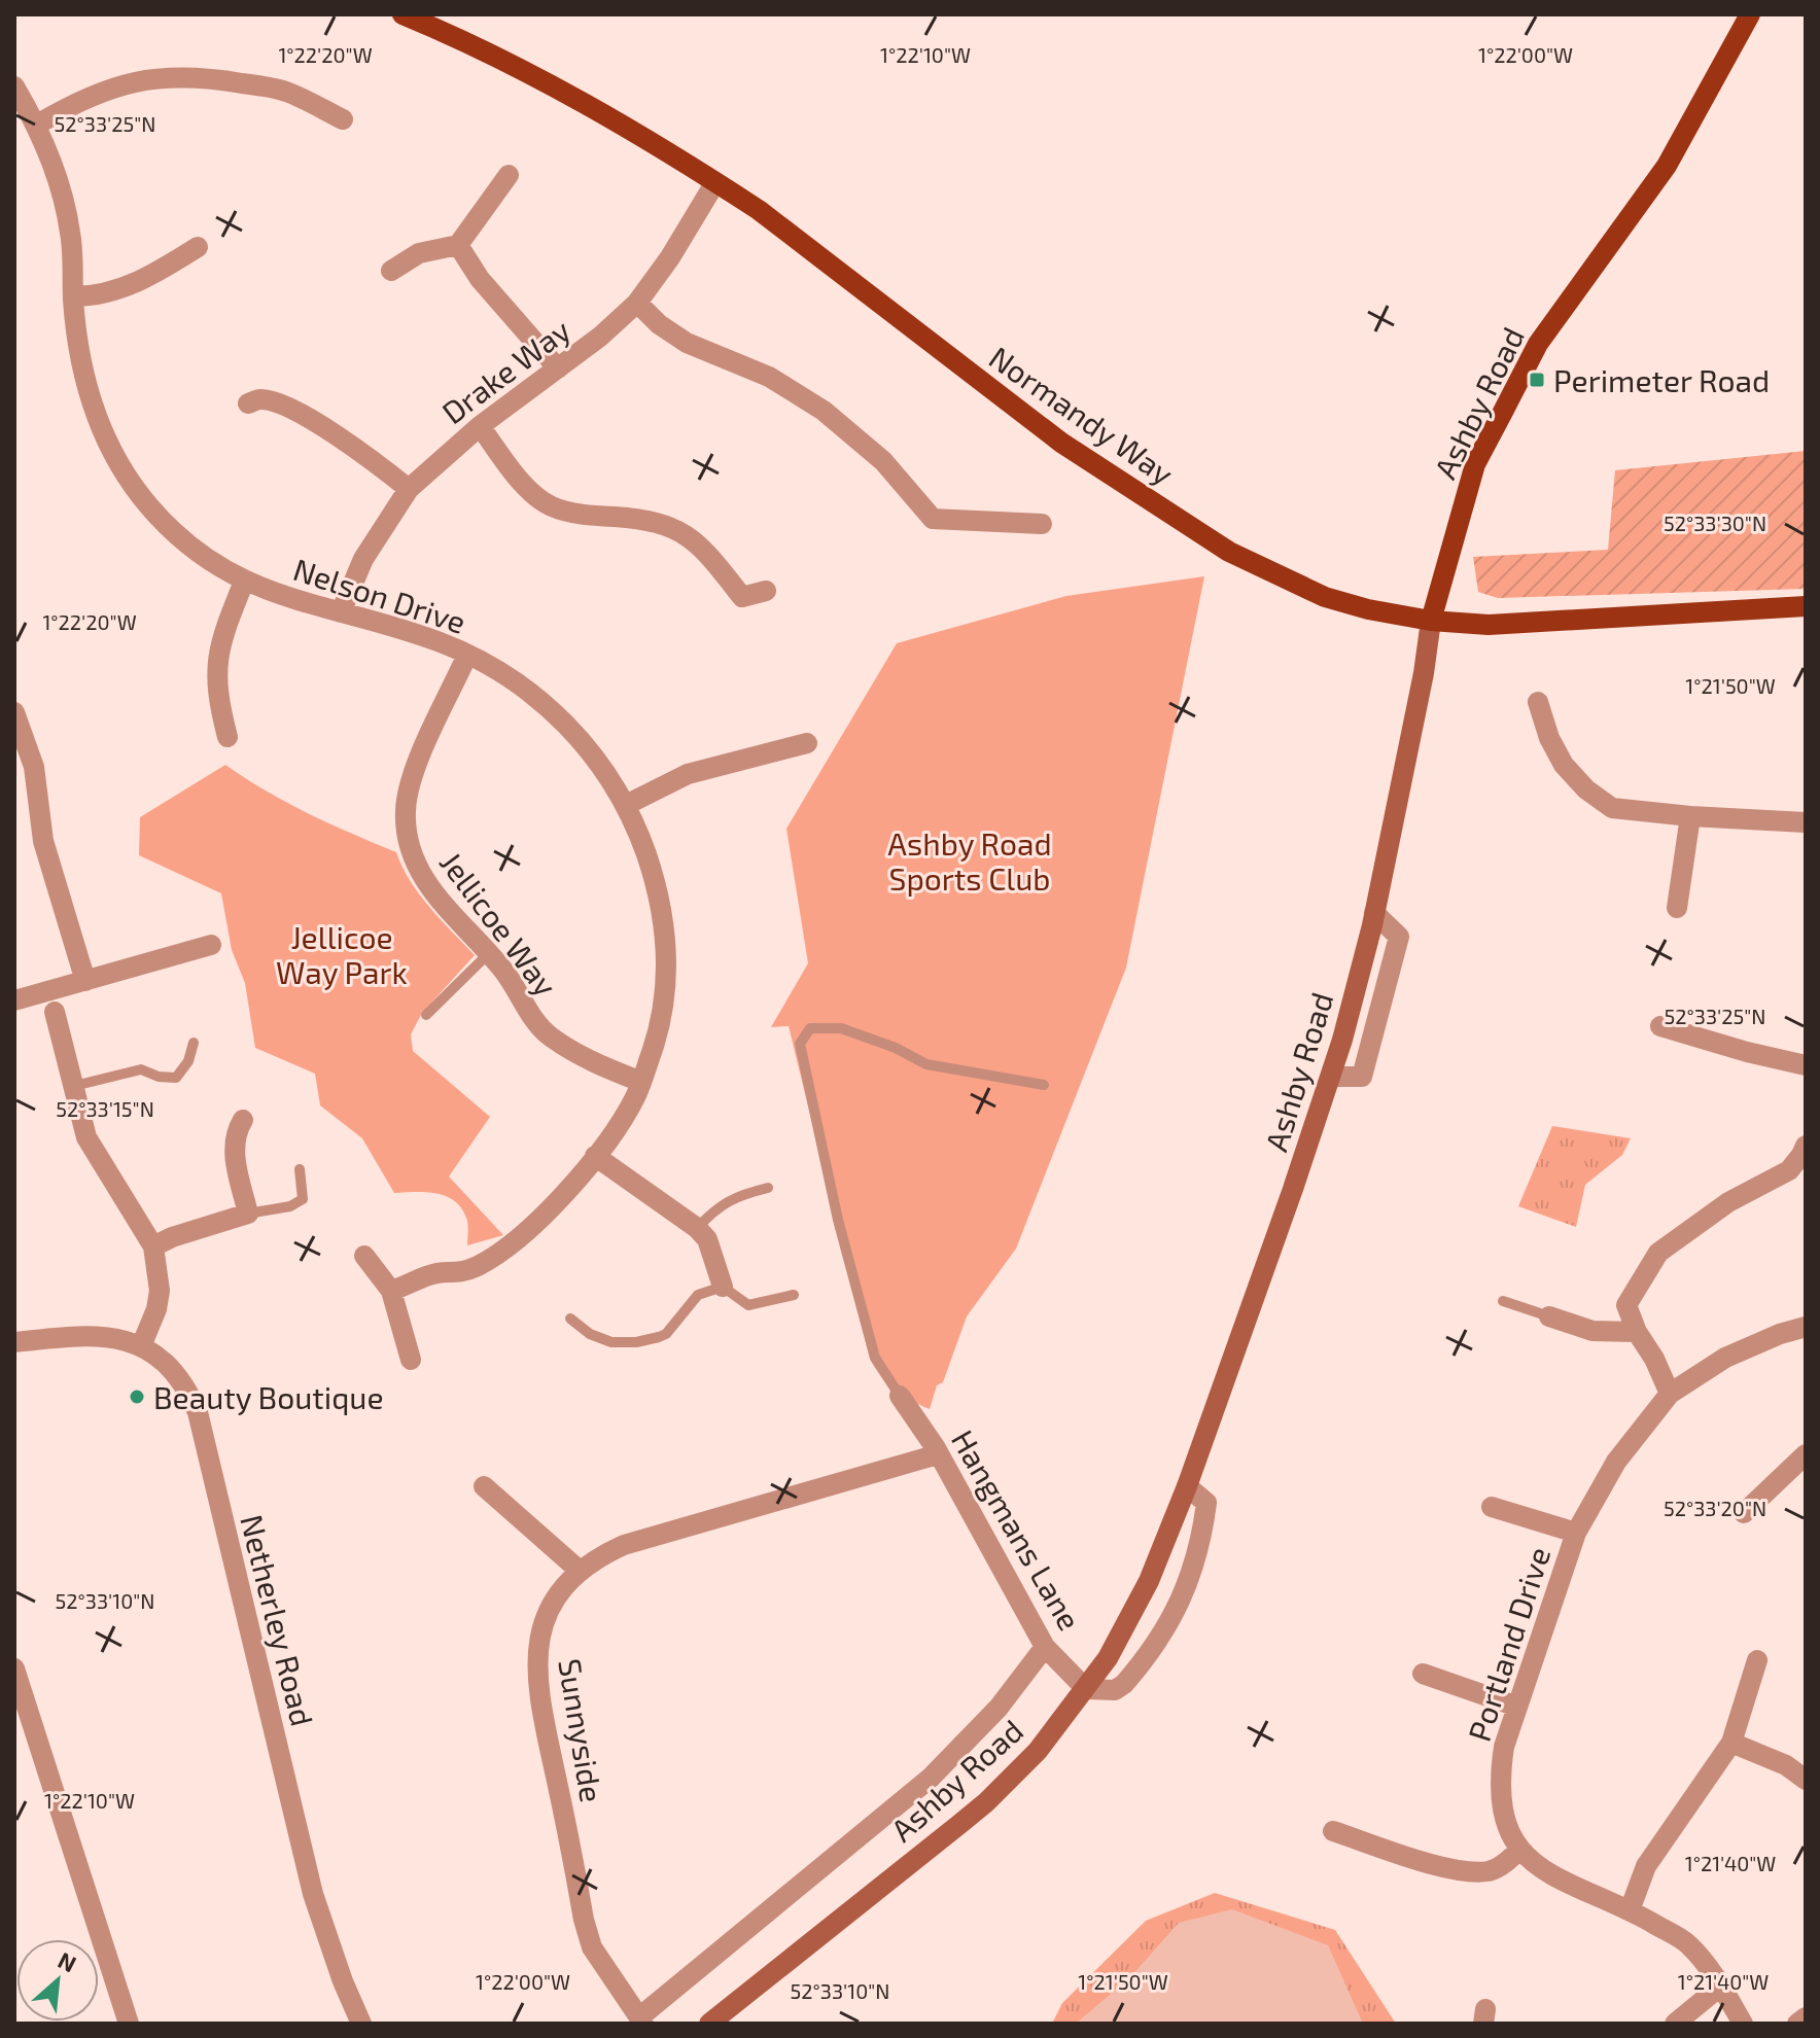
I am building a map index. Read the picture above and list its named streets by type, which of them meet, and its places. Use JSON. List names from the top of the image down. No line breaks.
{"streets":{"main road":["Ashby Road","Normandy Way"],"street":["Drake Way","Nelson Drive","Jellicoe Way","Hangmans Lane","Netherley Road","Portland Drive","Sunnyside"]},"crossings":[["Drake Way","Normandy Way"],["Drake Way","Nelson Drive"],["Ashby Road","Normandy Way"],["Ashby Road","Hangmans Lane"],["Nelson Drive","Jellicoe Way"],["Hangmans Lane","Sunnyside"]],"parks":["Ashby Road Sports Club","Jellicoe Way Park"],"places":{"transit":["Perimeter Road"],"other":["Beauty Boutique"]},"north":"top right","coordinates":["1°22'20\"W","1°22'10\"W","1°22'00\"W","52°33'25\"N","52°33'30\"N","1°21'50\"W","52°33'15\"N","52°33'20\"N","52°33'10\"N","1°21'40\"W"]}
